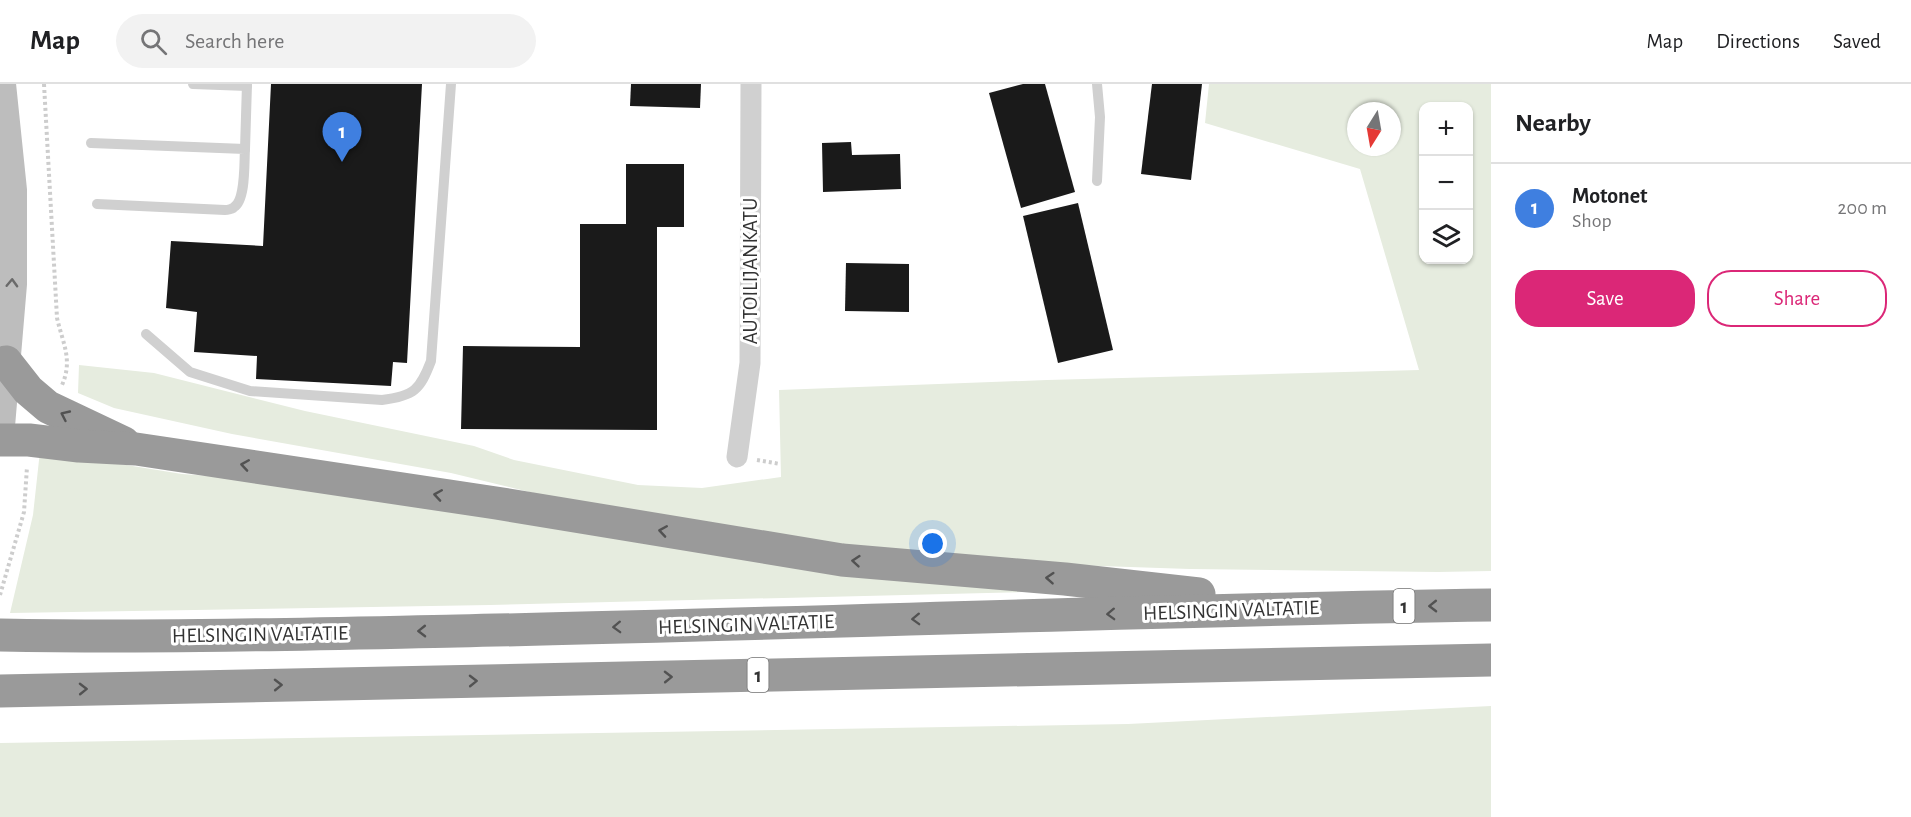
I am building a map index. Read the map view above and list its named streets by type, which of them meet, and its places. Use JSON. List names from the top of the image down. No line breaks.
{"streets":{"highway":["1","HELSINGIN VALTATIE"],"street":["AUTOILIJANKATU"]},"north":"bottom","page":{"header":"Map","search":"Search here","nav":["Map","Directions","Saved"],"heading":"Nearby","map_buttons":["+","−"],"pins":"1","list":[{"mark":"1","name":"Motonet","note":"Shop","value":"200 m"}],"buttons":["Save","Share"]}}
